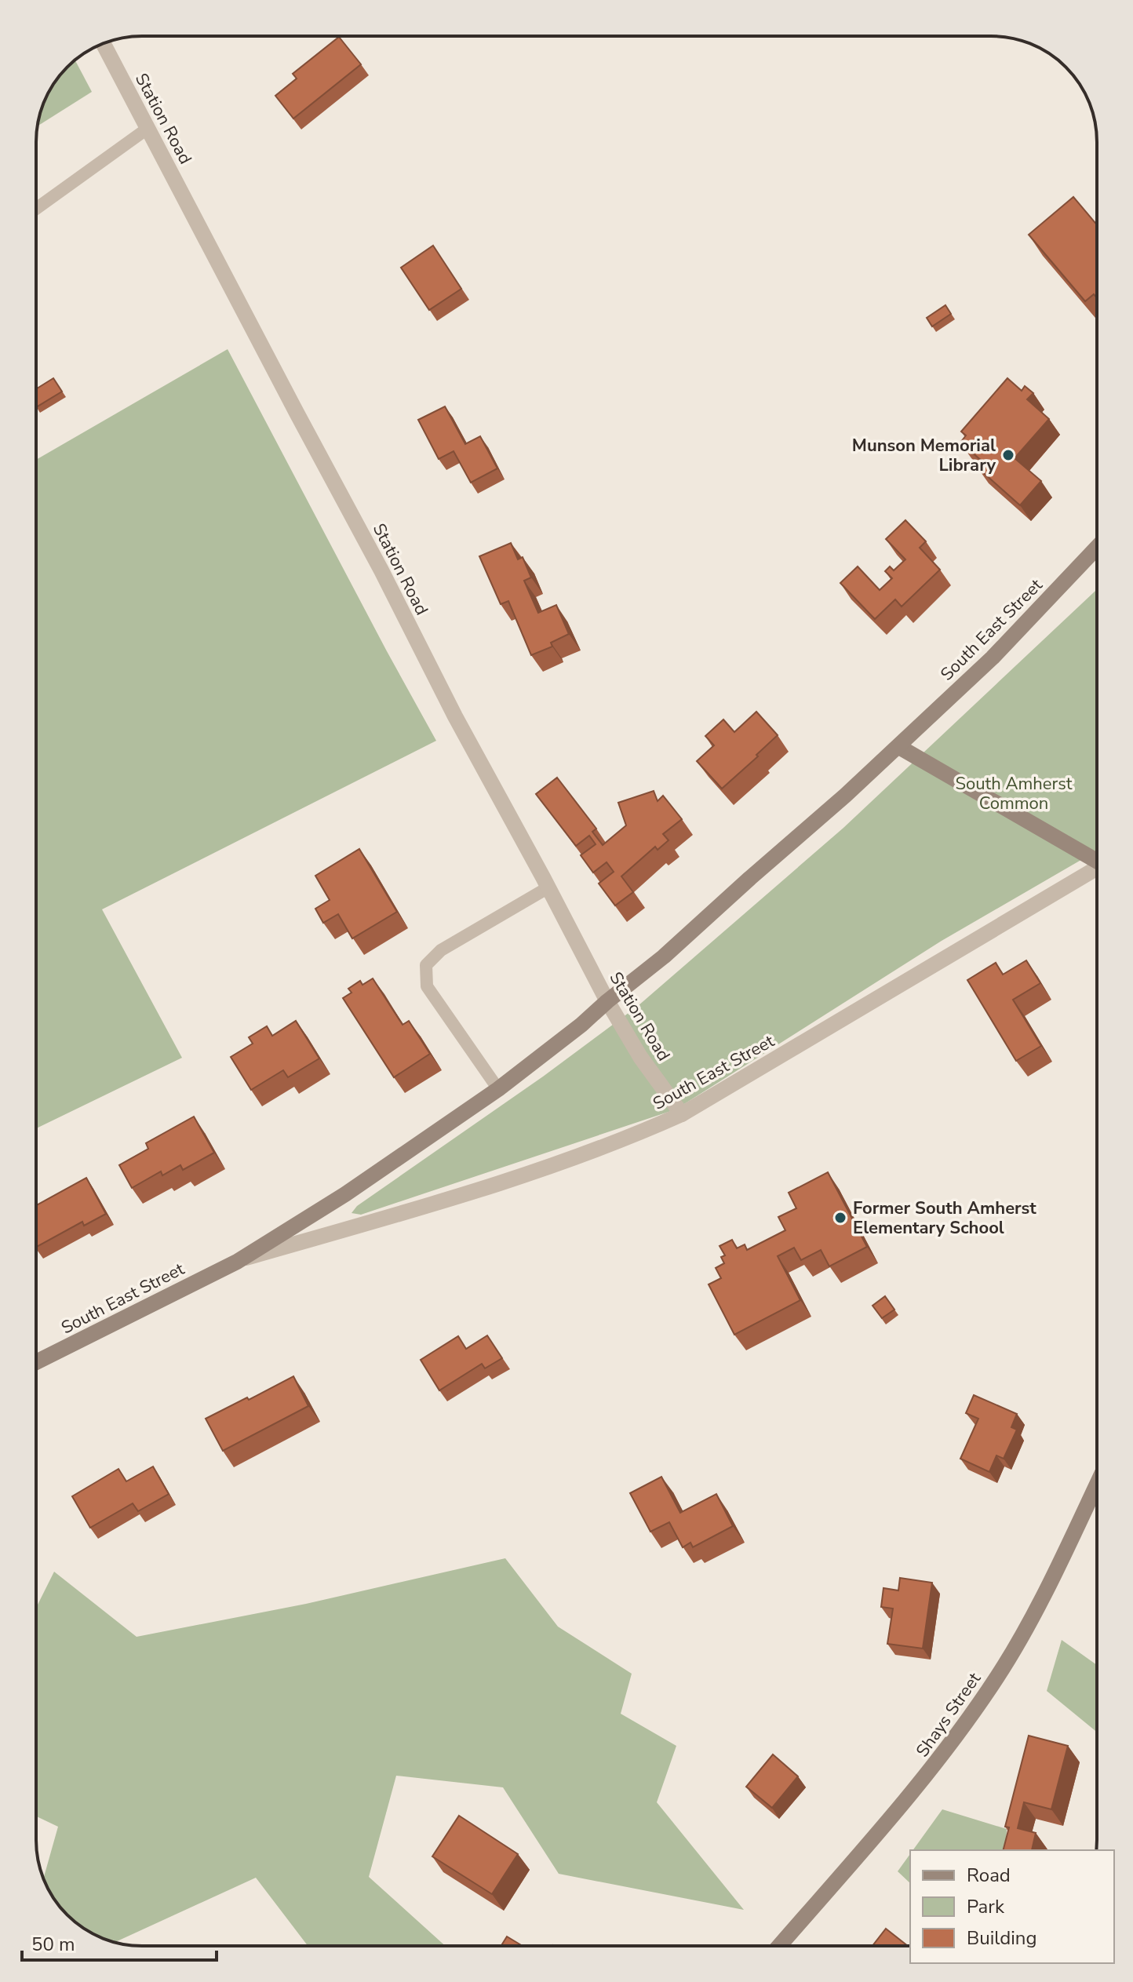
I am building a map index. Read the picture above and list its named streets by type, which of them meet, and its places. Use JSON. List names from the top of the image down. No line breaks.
{"streets":{"main road":["South East Street","Shays Street"],"street":["Station Road"]},"crossings":[["Station Road","South East Street"]],"parks":["South Amherst Common"],"places":["Munson Memorial Library","Former South Amherst Elementary School"],"legend":["Road","Park","Building"],"scale_bar":"50 m"}
